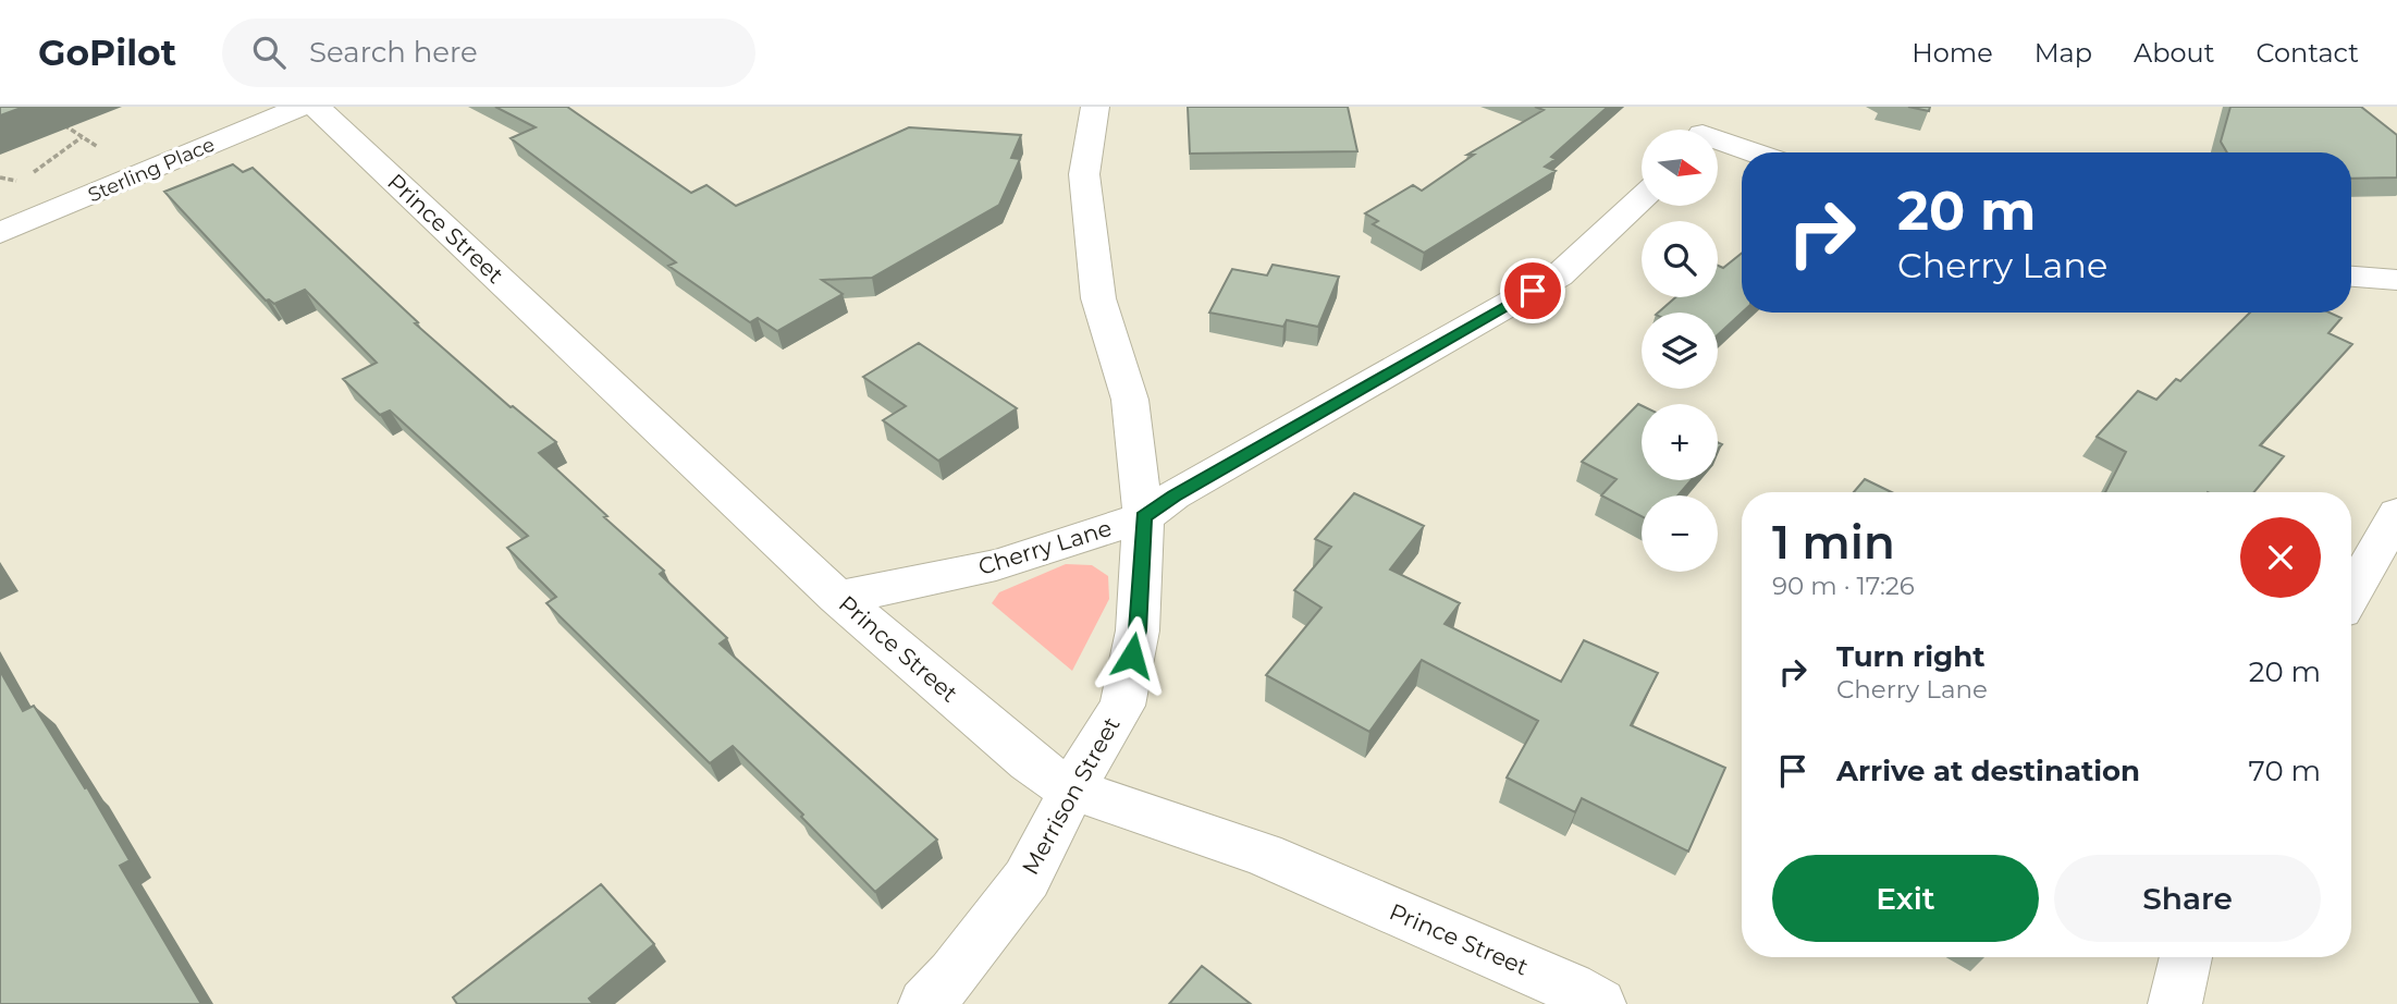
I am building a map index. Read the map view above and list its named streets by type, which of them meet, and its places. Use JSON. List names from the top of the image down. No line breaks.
{"streets":{"street":["Sterling Place","Prince Street","Cherry Lane","Merrison Street"]},"crossings":[["Prince Street","Cherry Lane"],["Prince Street","Merrison Street"],["Cherry Lane","Merrison Street"]],"north":"right","page":{"header":"GoPilot","search":"Search here","nav":["Home","Map","About","Contact"],"map_buttons":["+","−"],"turn":["20 m","Cherry Lane"],"heading":["1 min","90 m · 17:26"],"list":[{"name":"Turn right","note":"Cherry Lane","value":"20 m"},{"name":"Arrive at destination","value":"70 m"}],"buttons":["Exit","Share"]}}
